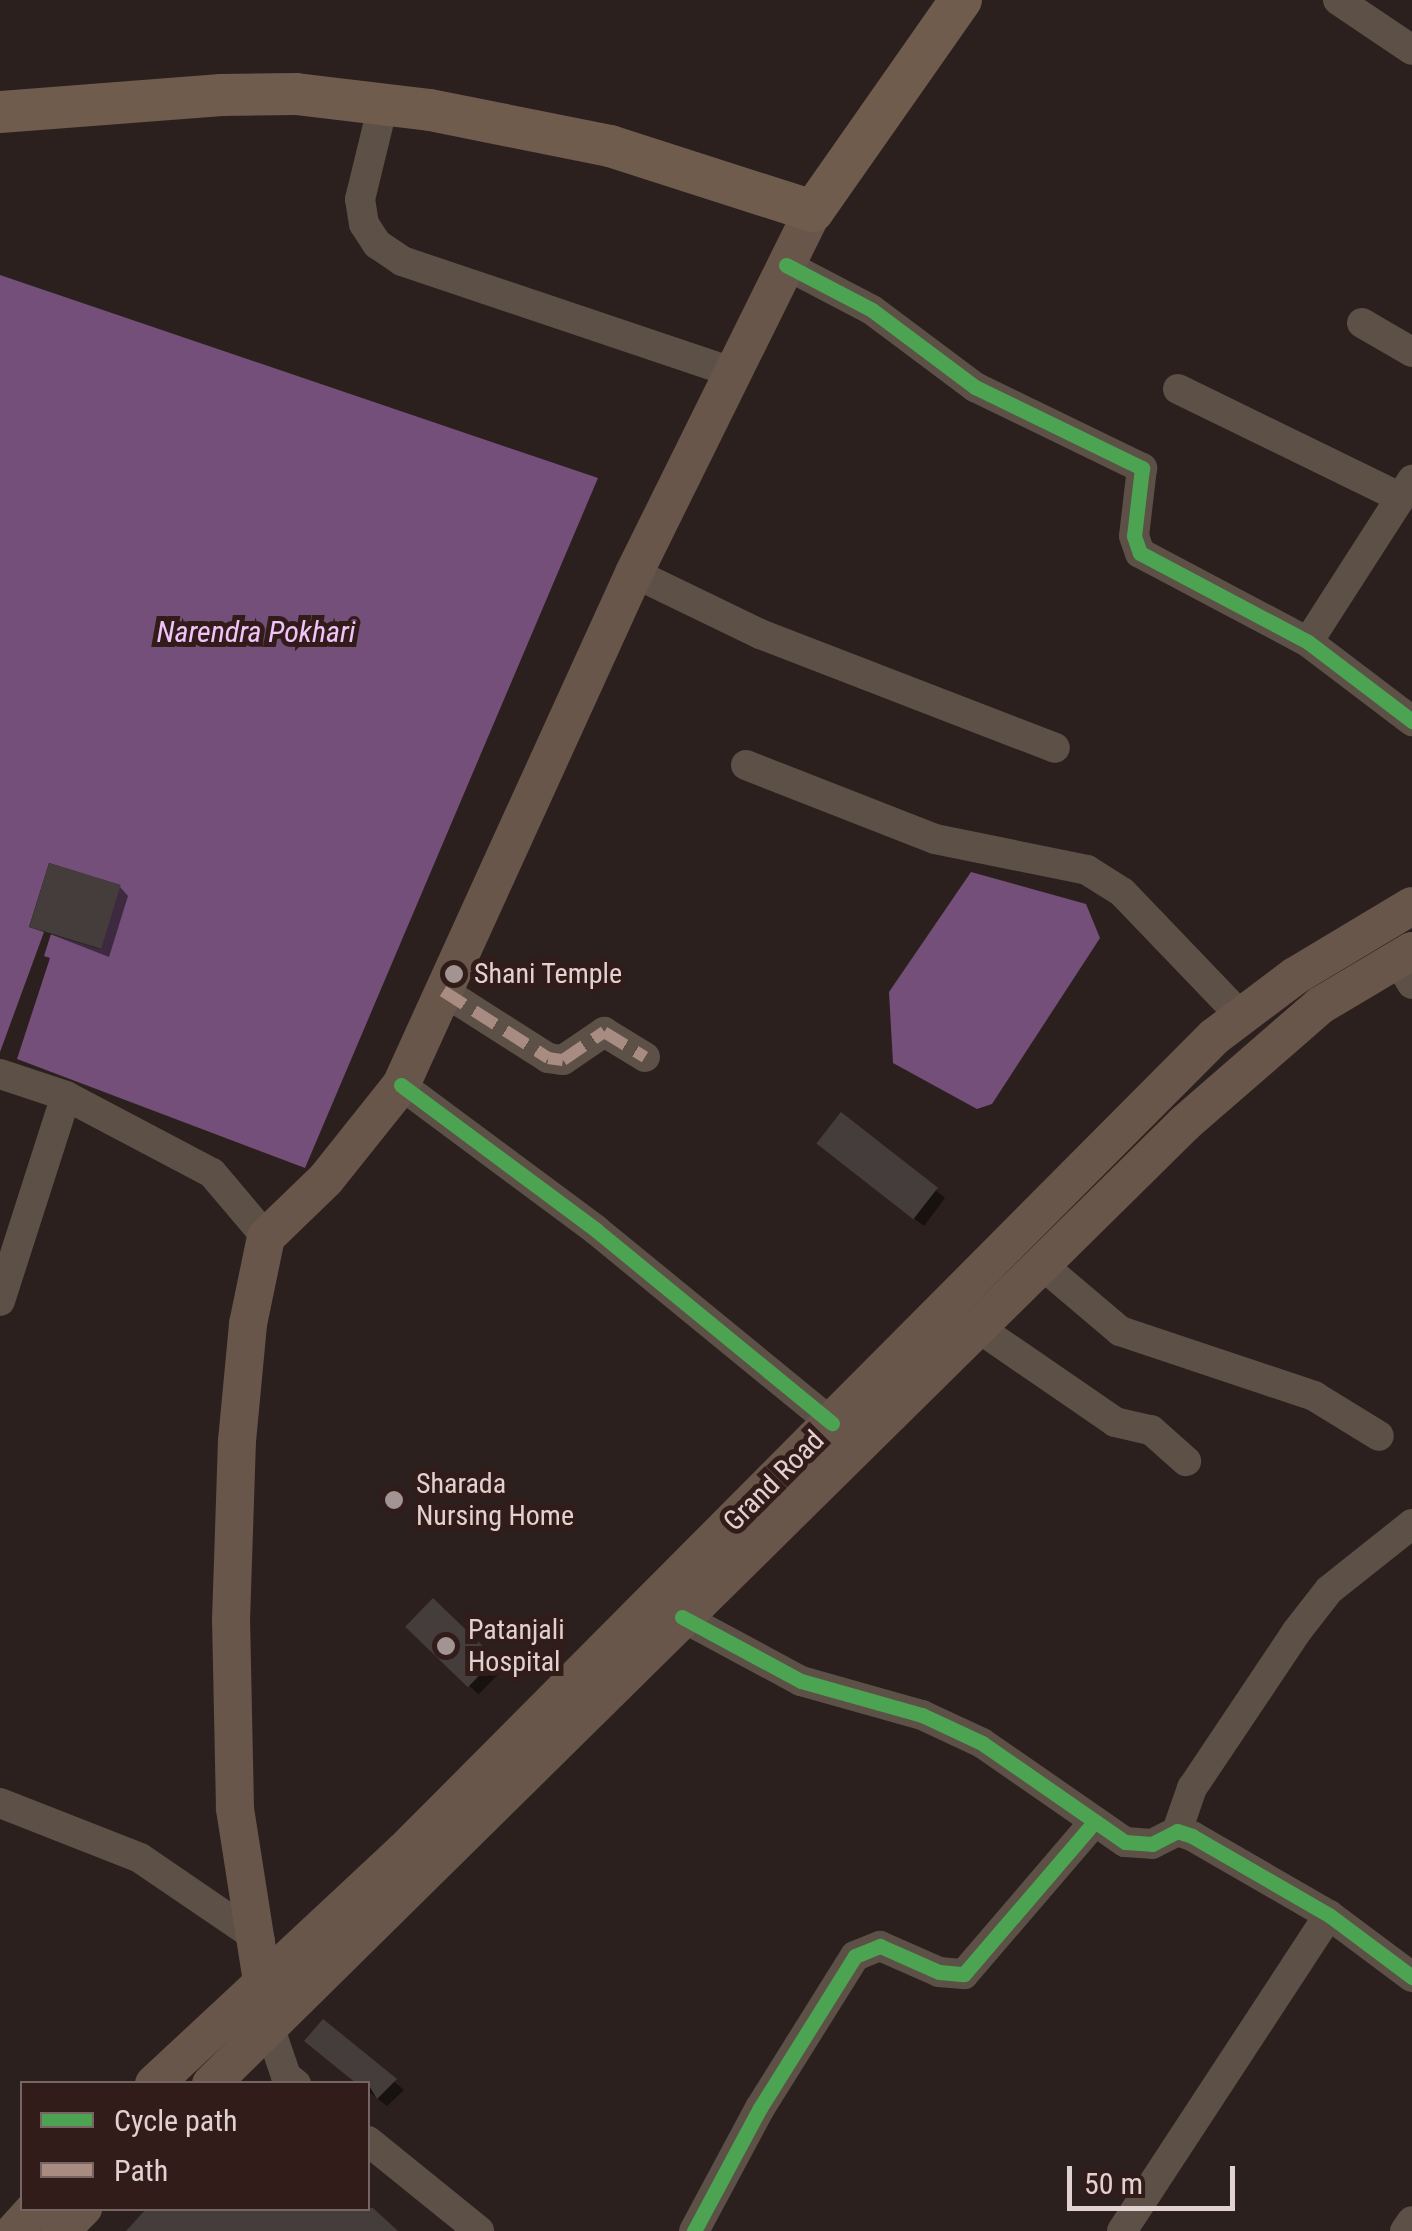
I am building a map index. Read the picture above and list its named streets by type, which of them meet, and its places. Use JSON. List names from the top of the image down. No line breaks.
{"streets":{"main road":["Grand Road"]},"water":["Narendra Pokhari"],"places":["Shani Temple","Sharada Nursing Home","Patanjali Hospital"],"legend":["Cycle path","Path"],"scale_bar":"50 m"}
